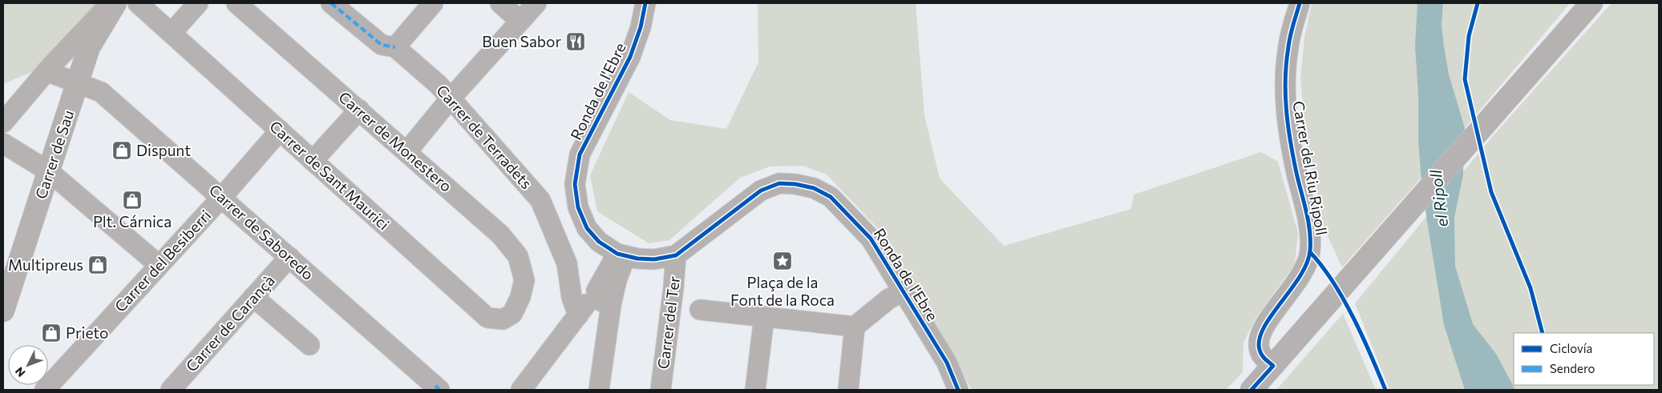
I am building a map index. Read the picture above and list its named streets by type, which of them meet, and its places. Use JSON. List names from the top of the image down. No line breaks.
{"streets":{"street":["Ronda de l'Ebre","Carrer de Terradets","Carrer de Monestero","Carrer de Sau","Carrer del Riu Ripoll","Carrer de Sant Maurici","Carrer de Saboredo","Carrer del Besiberri","Carrer del Ter","Carrer de Carançà"]},"crossings":[["Ronda de l'Ebre","Carrer del Ter"],["Carrer de Monestero","Carrer de Sant Maurici"],["Carrer de Sau","Carrer de Saboredo"],["Carrer de Sant Maurici","Carrer del Besiberri"],["Carrer de Saboredo","Carrer del Besiberri"],["Carrer de Saboredo","Carrer de Carançà"]],"water":["el Ripoll"],"places":{"restaurant":["Buen Sabor"],"shop":["Dispunt","Plt. Cárnica","Multipreus","Prieto"],"place":["Plaça de la Font de la Roca"]},"legend":["Ciclovía","Sendero"],"north":"bottom left"}
